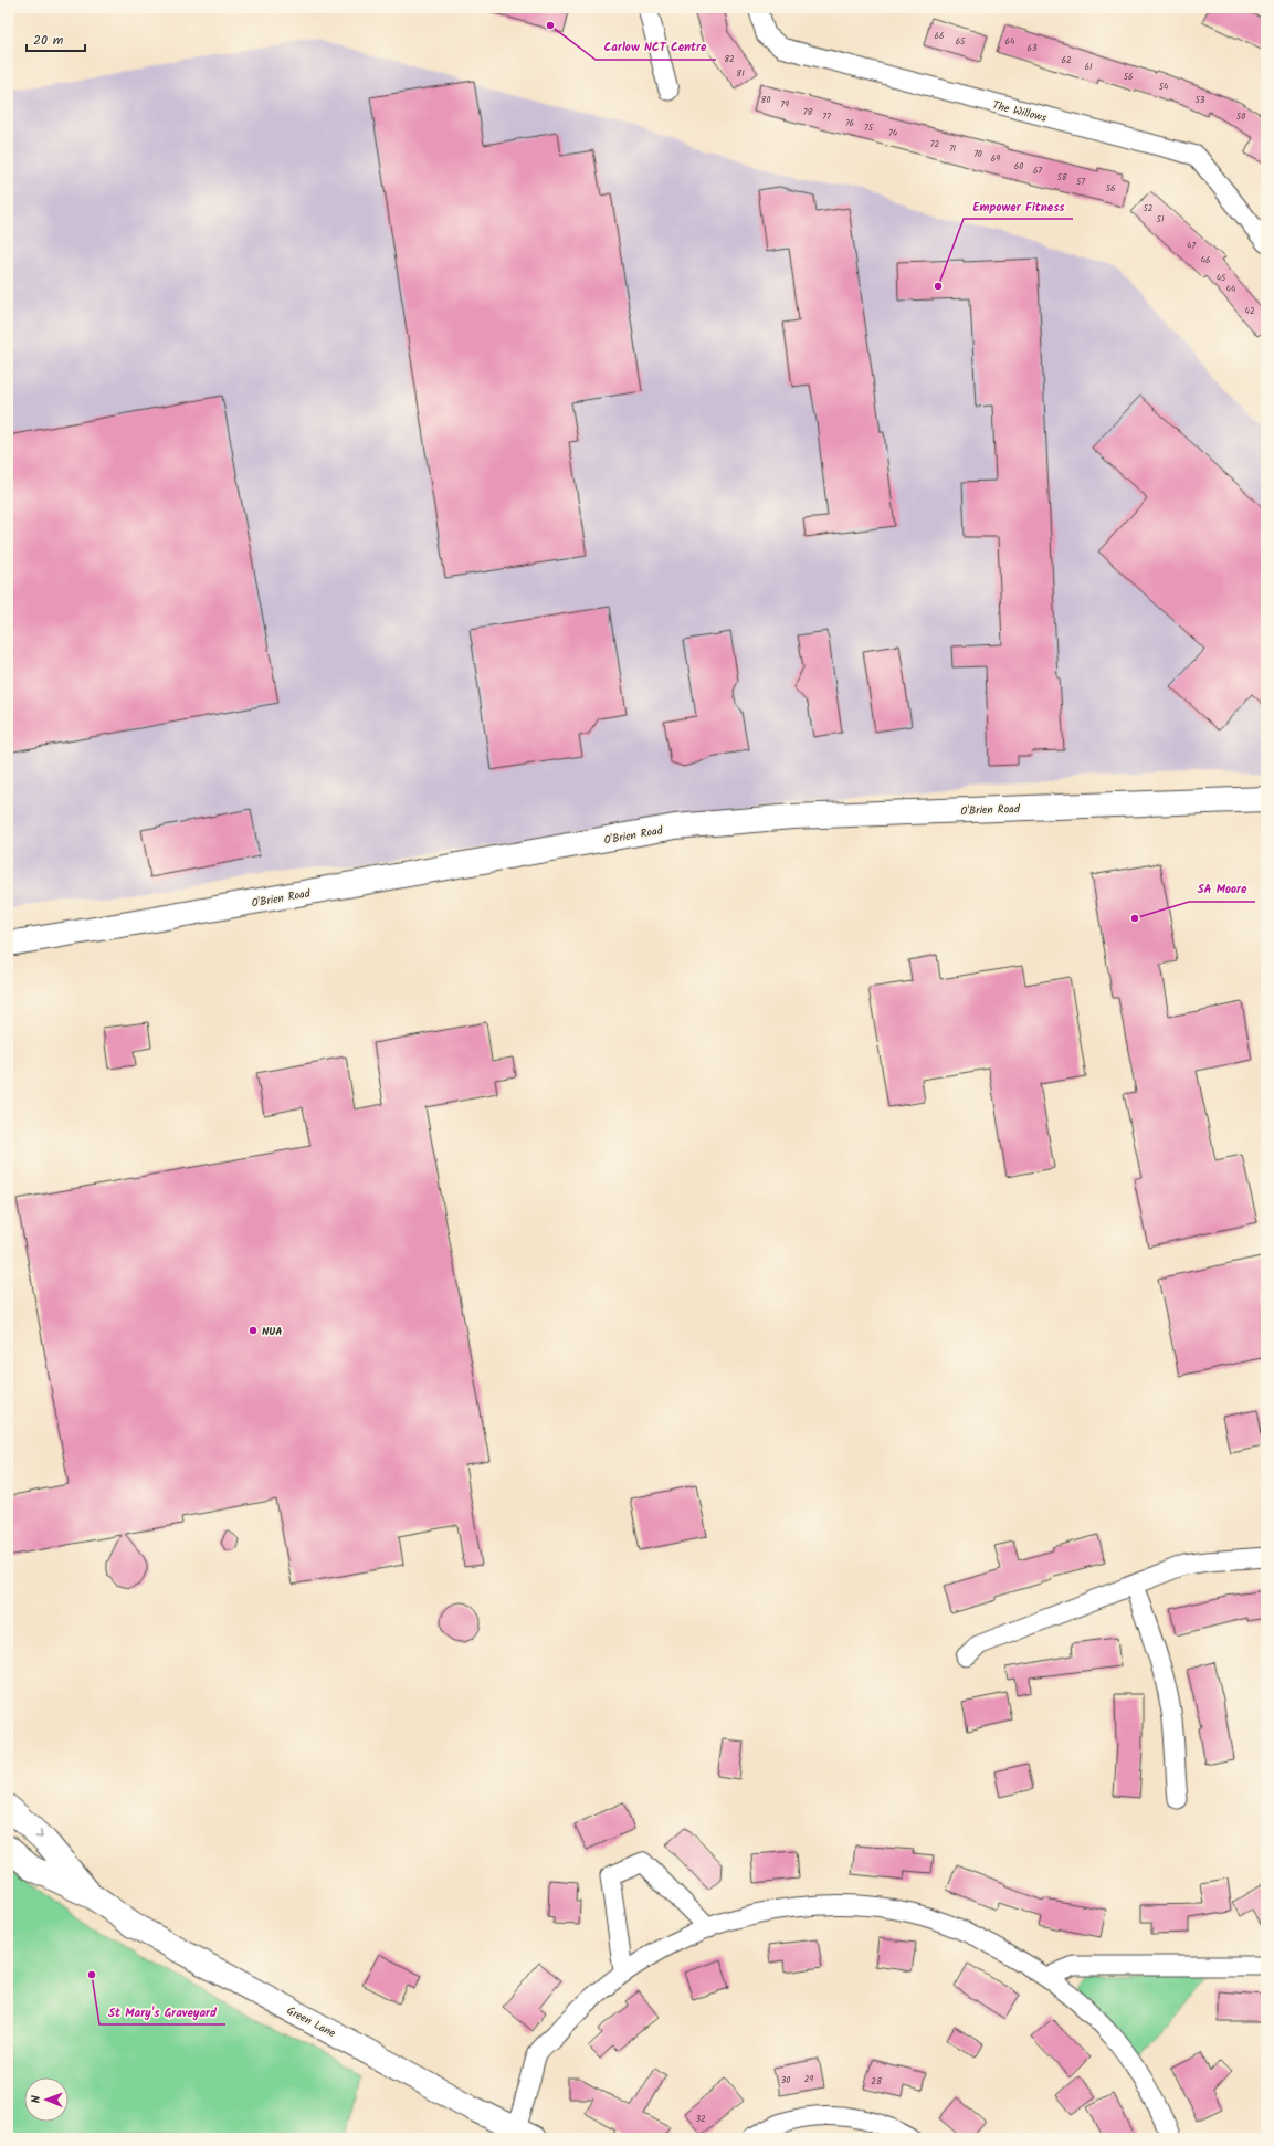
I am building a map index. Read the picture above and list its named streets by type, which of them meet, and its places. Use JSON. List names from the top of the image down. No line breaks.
{"streets":{"main road":["O'Brien Road","Green Lane"],"street":["The Willows"]},"places":["Carlow NCT Centre","Empower Fitness","SA Moore","NUA","St Mary's Graveyard"],"house_numbers":["66","65","64","63","82","62","61","81","56","54","80","53","79","78","77","50","76","75","74","72","71","70","69","60","67","58","57","56","52","51","47","46","45","44","42","29","30","28","32"],"scale_bar":"20 m","north":"left"}
